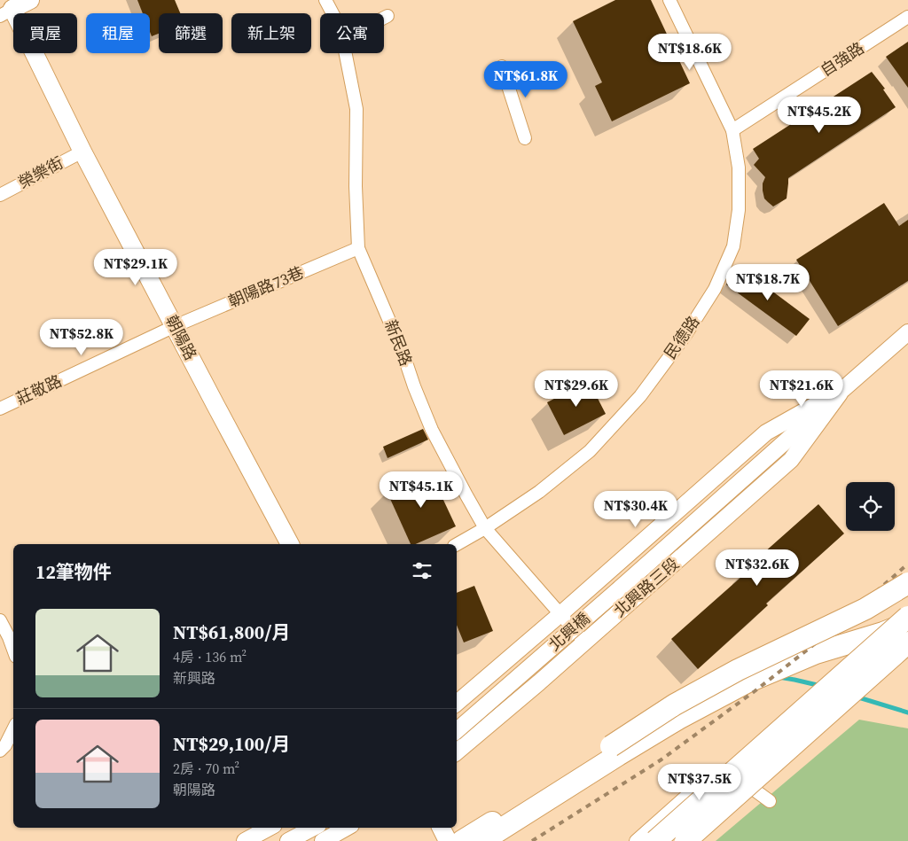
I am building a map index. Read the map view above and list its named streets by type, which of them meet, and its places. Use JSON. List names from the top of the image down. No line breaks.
{"streets":{"main road":["朝陽路"],"street":["自強路","榮樂街","朝陽路73巷","民德路","新民路","莊敬路","北興路三段","北興橋"]},"crossings":[["自強路","民德路"],["榮樂街","朝陽路"],["朝陽路73巷","朝陽路"],["朝陽路73巷","新民路"],["朝陽路73巷","莊敬路"],["朝陽路","莊敬路"],["民德路","新民路"],["新民路","北興路三段"],["北興路三段","北興橋"]],"page":{"chip":["買屋","租屋","篩選","新上架","公寓"],"price":["NT$18.6K","NT$61.8K","NT$45.2K","NT$29.1K","NT$18.7K","NT$52.8K","NT$29.6K","NT$21.6K","NT$45.1K","NT$30.4K","NT$32.6K","NT$37.5K"],"heading":"12筆物件","list":[{"name":"NT$61,800/月","note":"4房 · 136 m² · 新興路"},{"name":"NT$29,100/月","note":"2房 · 70 m² · 朝陽路"}]}}
